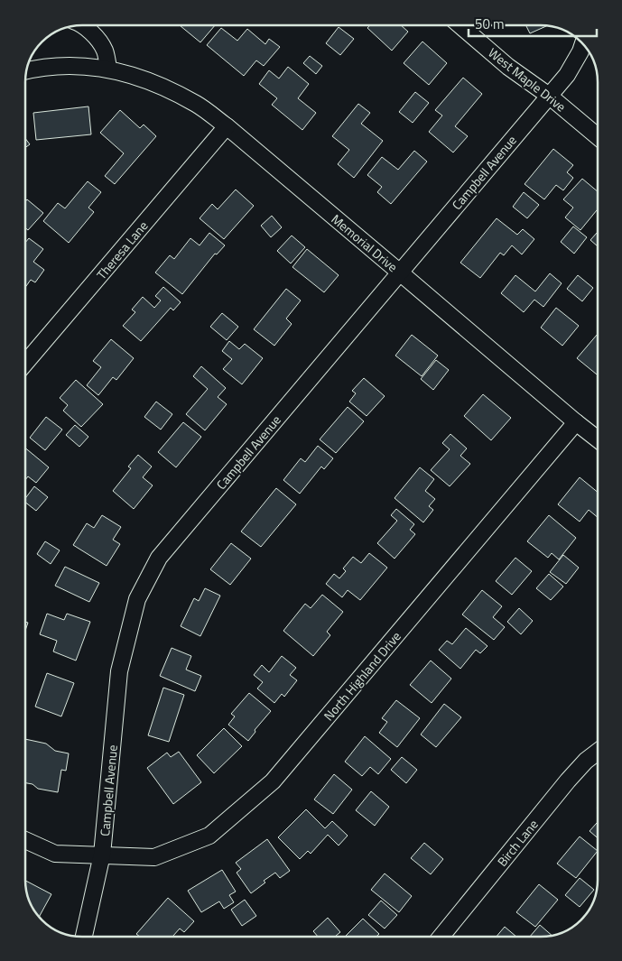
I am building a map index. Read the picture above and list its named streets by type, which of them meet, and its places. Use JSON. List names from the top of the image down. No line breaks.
{"streets":{"street":["West Maple Drive","Campbell Avenue","Memorial Drive","Theresa Lane","North Highland Drive","Birch Lane"]},"crossings":[["West Maple Drive","Campbell Avenue"],["Campbell Avenue","Memorial Drive"],["Campbell Avenue","North Highland Drive"],["Memorial Drive","Theresa Lane"],["Memorial Drive","North Highland Drive"]],"scale_bar":"50 m"}
